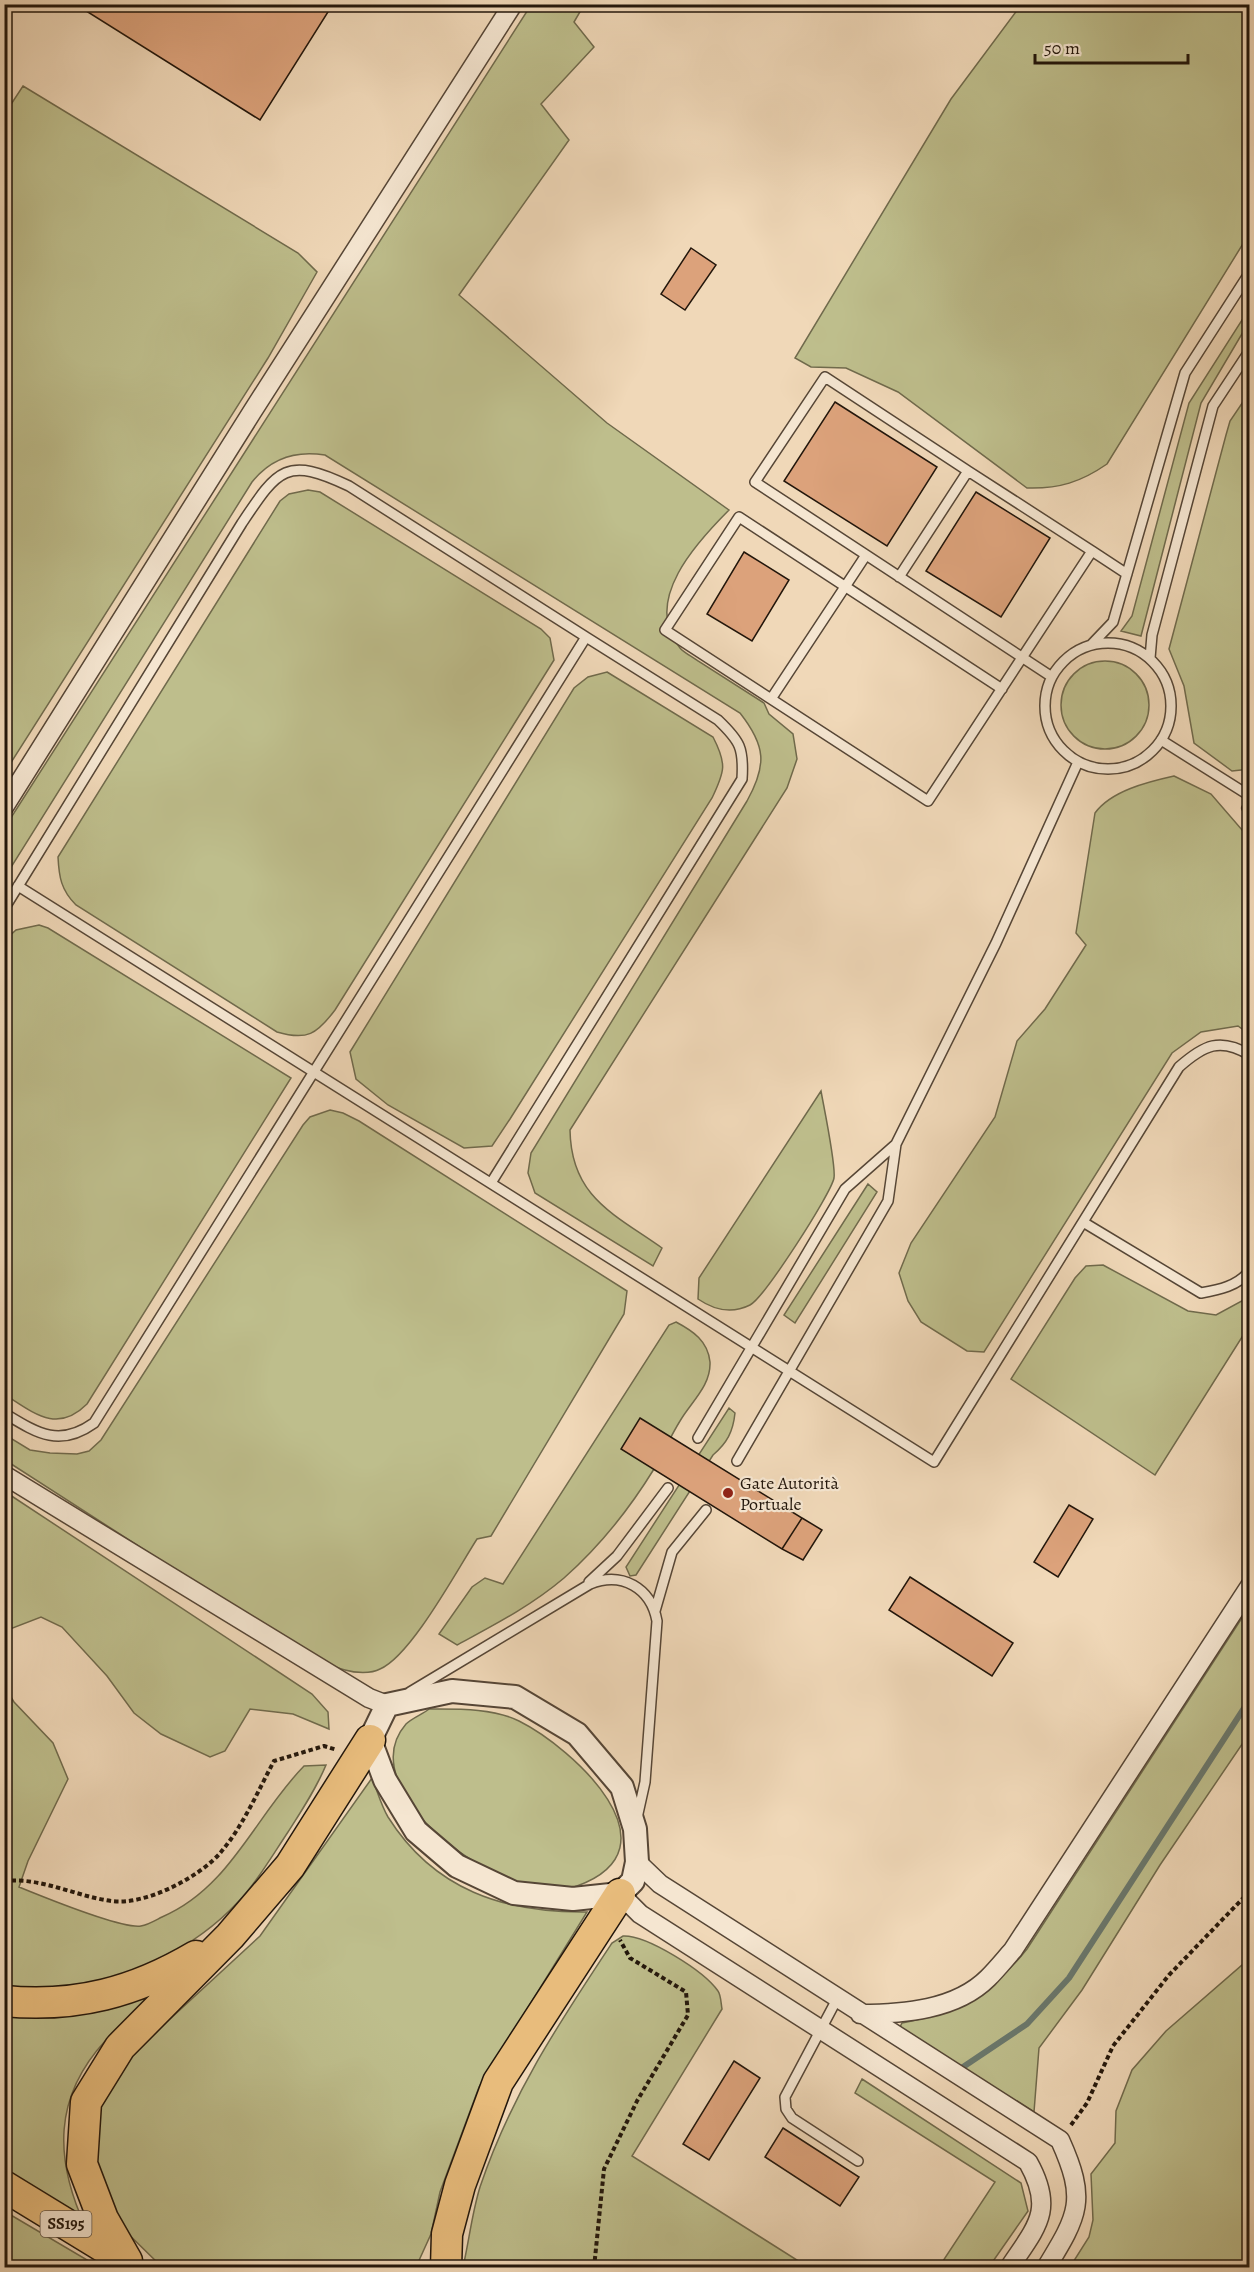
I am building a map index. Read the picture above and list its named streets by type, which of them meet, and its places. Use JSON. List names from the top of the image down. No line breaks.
{"streets":{"highway":["SS195"]},"places":["Gate Autorità Portuale"],"scale_bar":"50 m"}
